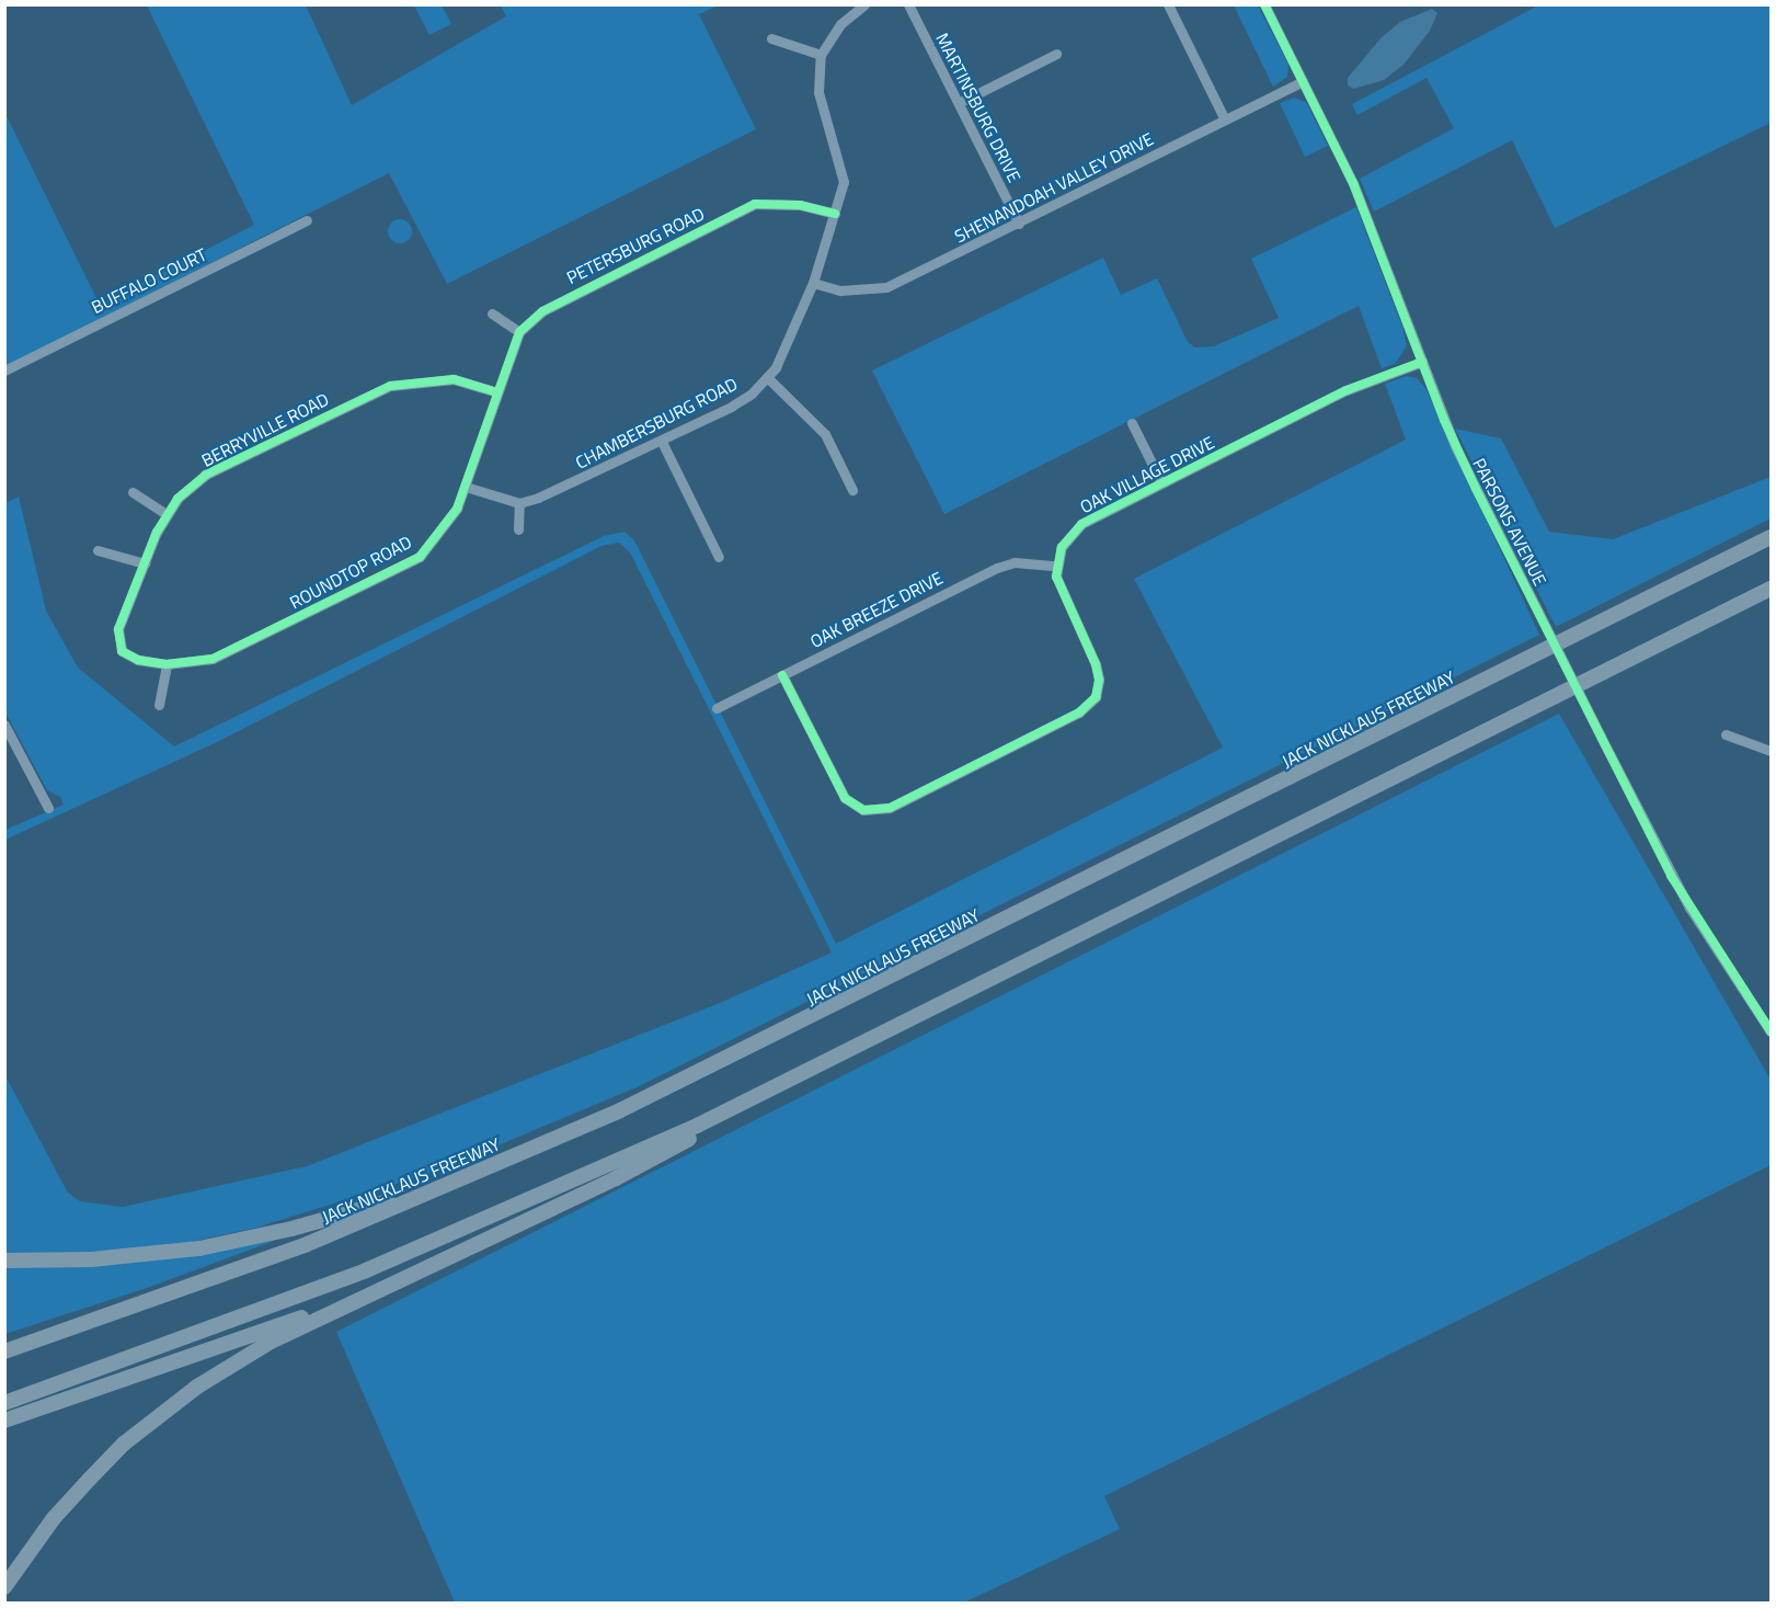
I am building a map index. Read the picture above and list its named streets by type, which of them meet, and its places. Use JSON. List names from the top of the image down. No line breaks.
{"streets":{"highway":["JACK NICKLAUS FREEWAY"],"street":["MARTINSBURG DRIVE","SHENANDOAH VALLEY DRIVE","PETERSBURG ROAD","BUFFALO COURT","CHAMBERSBURG ROAD","BERRYVILLE ROAD","OAK VILLAGE DRIVE","PARSONS AVENUE","ROUNDTOP ROAD","OAK BREEZE DRIVE"]},"crossings":[["MARTINSBURG DRIVE","SHENANDOAH VALLEY DRIVE"],["SHENANDOAH VALLEY DRIVE","CHAMBERSBURG ROAD"],["SHENANDOAH VALLEY DRIVE","PARSONS AVENUE"],["PETERSBURG ROAD","CHAMBERSBURG ROAD"],["BERRYVILLE ROAD","ROUNDTOP ROAD"],["OAK VILLAGE DRIVE","PARSONS AVENUE"],["OAK VILLAGE DRIVE","OAK BREEZE DRIVE"]]}
